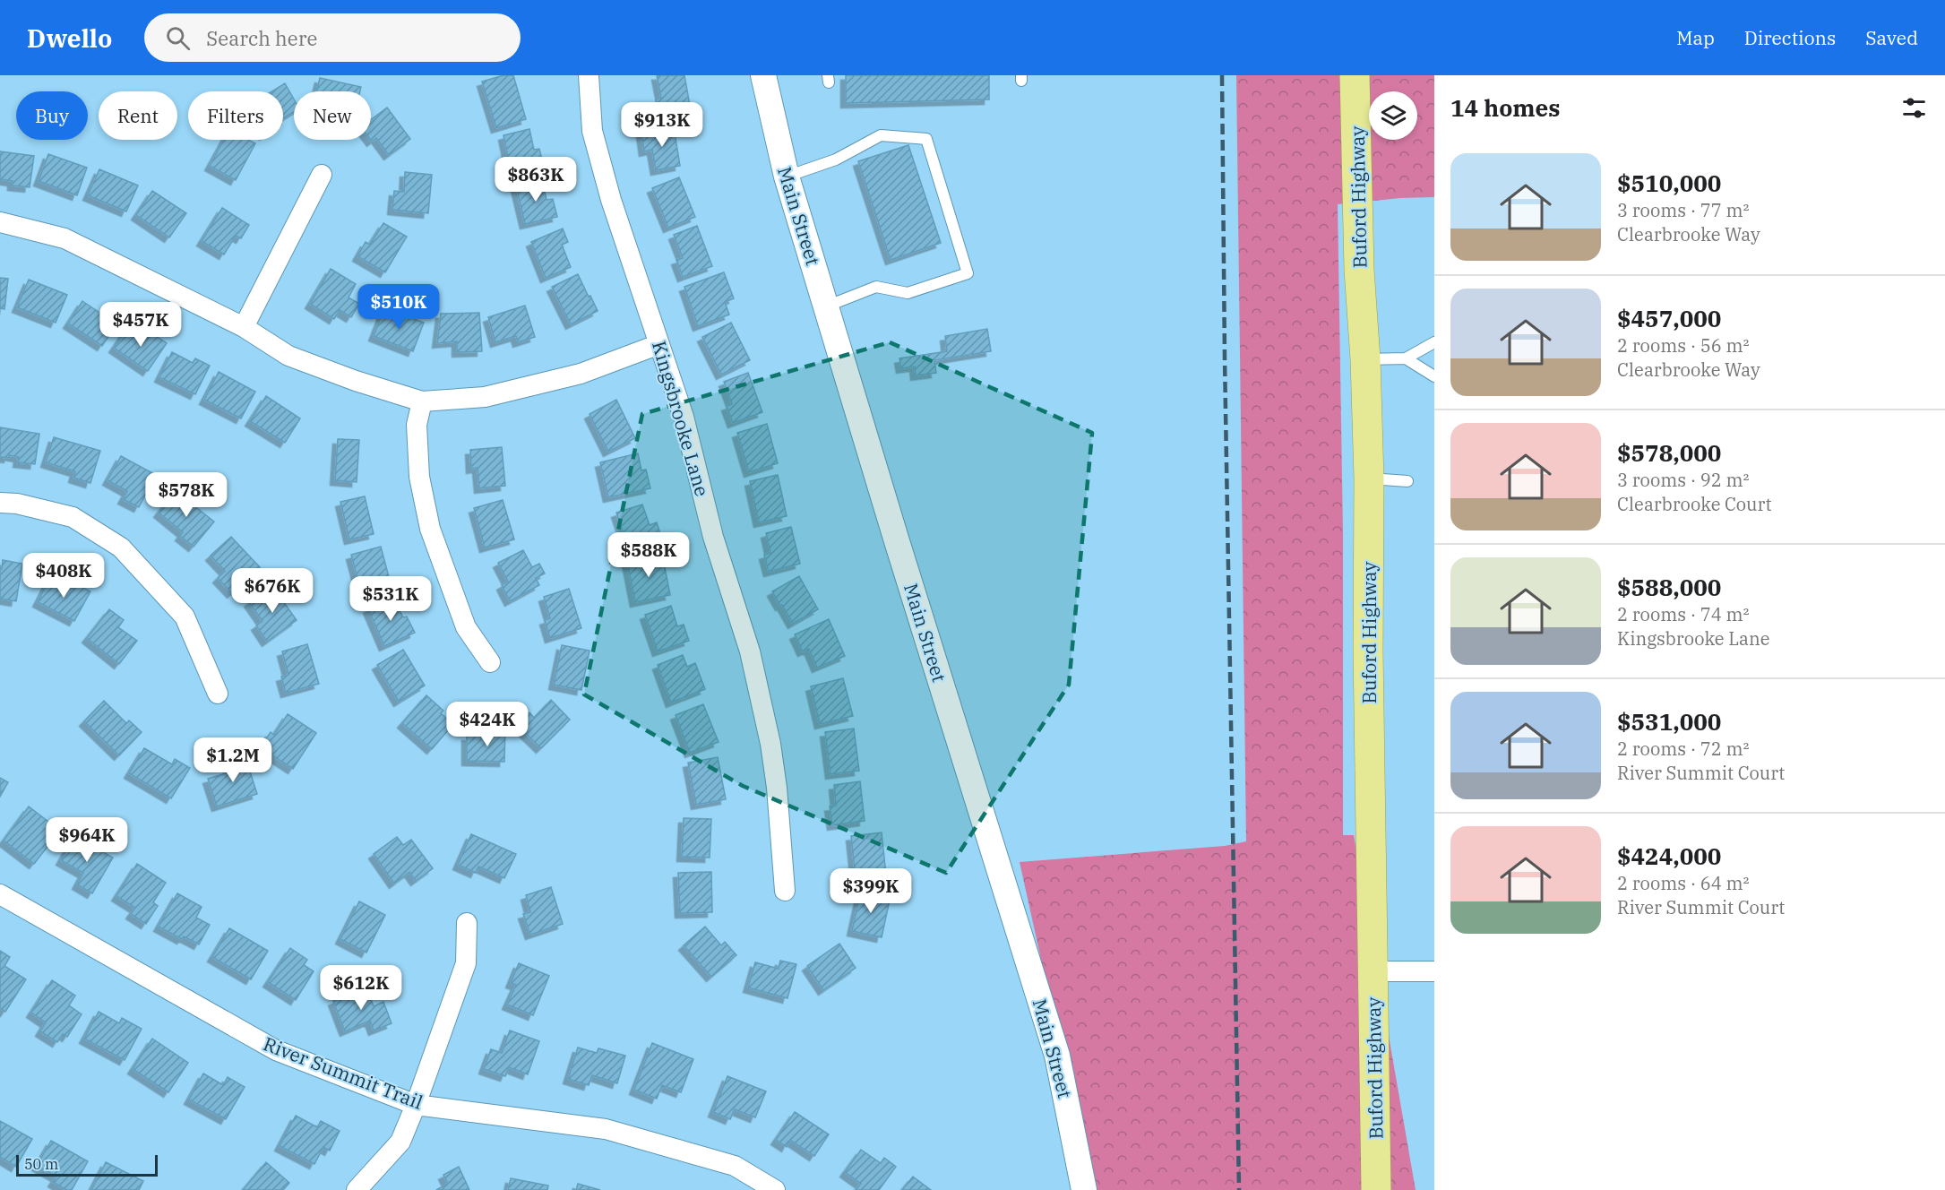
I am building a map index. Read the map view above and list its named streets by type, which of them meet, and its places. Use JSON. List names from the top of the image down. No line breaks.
{"streets":{"main road":["Buford Highway"],"street":["Main Street","Kingsbrooke Lane","River Summit Trail"]},"scale_bar":"50 m","page":{"header":"Dwello","search":"Search here","nav":["Map","Directions","Saved"],"heading":"14 homes","chip":["Buy","Rent","Filters","New"],"price":["$913K","$863K","$510K","$457K","$578K","$588K","$408K","$676K","$531K","$424K","$1.2M","$964K","$399K","$612K"],"list":[{"name":"$510,000","note":"3 rooms · 77 m² · Clearbrooke Way"},{"name":"$457,000","note":"2 rooms · 56 m² · Clearbrooke Way"},{"name":"$578,000","note":"3 rooms · 92 m² · Clearbrooke Court"},{"name":"$588,000","note":"2 rooms · 74 m² · Kingsbrooke Lane"},{"name":"$531,000","note":"2 rooms · 72 m² · River Summit Court"},{"name":"$424,000","note":"2 rooms · 64 m² · River Summit Court"}],"scale":"50 m"}}
